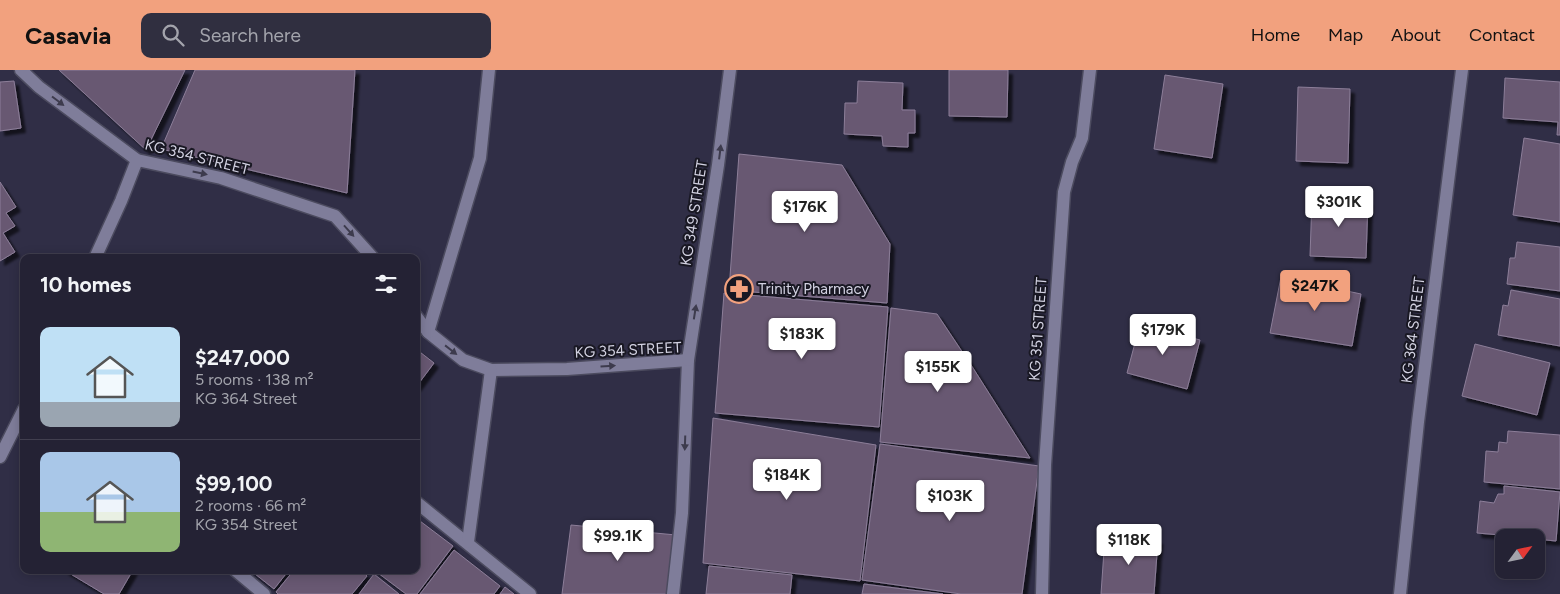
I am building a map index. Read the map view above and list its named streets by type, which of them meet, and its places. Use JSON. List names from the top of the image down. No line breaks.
{"streets":{"street":["KG 354 STREET","KG 349 STREET","KG 351 STREET","KG 364 STREET"]},"crossings":[["KG 354 STREET","KG 349 STREET"]],"one_way":["KG 354 STREET","KG 349 STREET"],"places":{"pharmacy":["Trinity Pharmacy"]},"north":"top right","page":{"header":"Casavia","search":"Search here","nav":["Home","Map","About","Contact"],"price":["$301K","$176K","$247K","$179K","$183K","$155K","$184K","$103K","$99.1K","$118K"],"heading":"10 homes","list":[{"name":"$247,000","note":"5 rooms · 138 m² · KG 364 Street"},{"name":"$99,100","note":"2 rooms · 66 m² · KG 354 Street"}]}}
